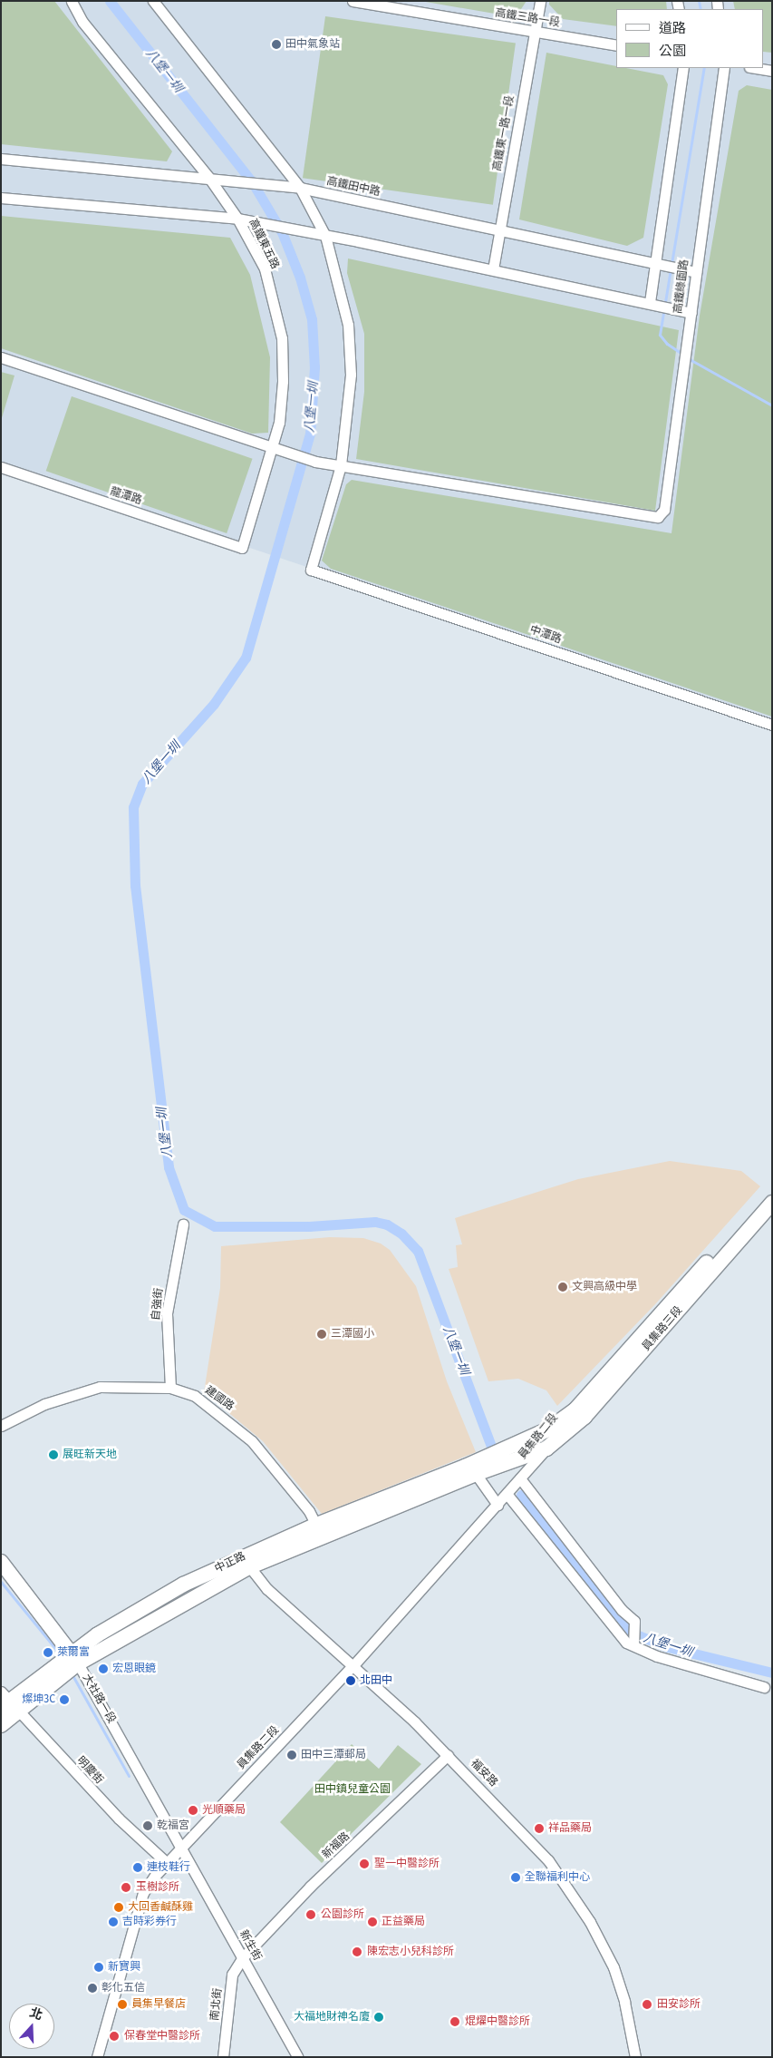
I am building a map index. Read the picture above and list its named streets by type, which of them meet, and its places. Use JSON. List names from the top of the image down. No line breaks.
{"streets":{"street":["高鐵三路一段","高鐵東一路一段","高鐵田中路","高鐵東五路","高鐵綠園路","龍潭路","中潭路","自強街","員集路三段","建國路","員集路二段","中正路","大社路一段","明慶街","福安路","新福路","新生街","南北街"]},"crossings":[["高鐵三路一段","高鐵東一路一段"],["高鐵東一路一段","高鐵田中路"],["高鐵田中路","高鐵東五路"],["高鐵田中路","高鐵綠園路"],["高鐵東五路","龍潭路"],["高鐵綠園路","中潭路"],["自強街","建國路"],["員集路三段","員集路二段"],["建國路","中正路"],["員集路二段","大社路一段"],["員集路二段","明慶街"],["員集路二段","福安路"],["員集路二段","新生街"],["中正路","大社路一段"],["中正路","明慶街"],["中正路","福安路"],["大社路一段","新生街"],["福安路","新福路"],["新福路","新生街"],["新福路","南北街"],["新生街","南北街"]],"water":["八堡一圳"],"parks":["田中鎮兒童公園"],"places":["田中氣象站","文興高級中學","三潭國小","展旺新天地","萊爾富","宏恩眼鏡","北田中","燦坤3C","田中三潭郵局","光順藥局","乾福宮","祥品藥局","聖一中醫診所","連枝鞋行","全聯福利中心","玉樹診所","大回香鹹酥雞","公園診所","吉時彩券行","正益藥局","陳宏志小兒科診所","新寶興","彰化五信","員集早餐店","田安診所","大福地財神名廈","焜燿中醫診所","保春堂中醫診所"],"legend":["道路","公園"],"north":"top"}
